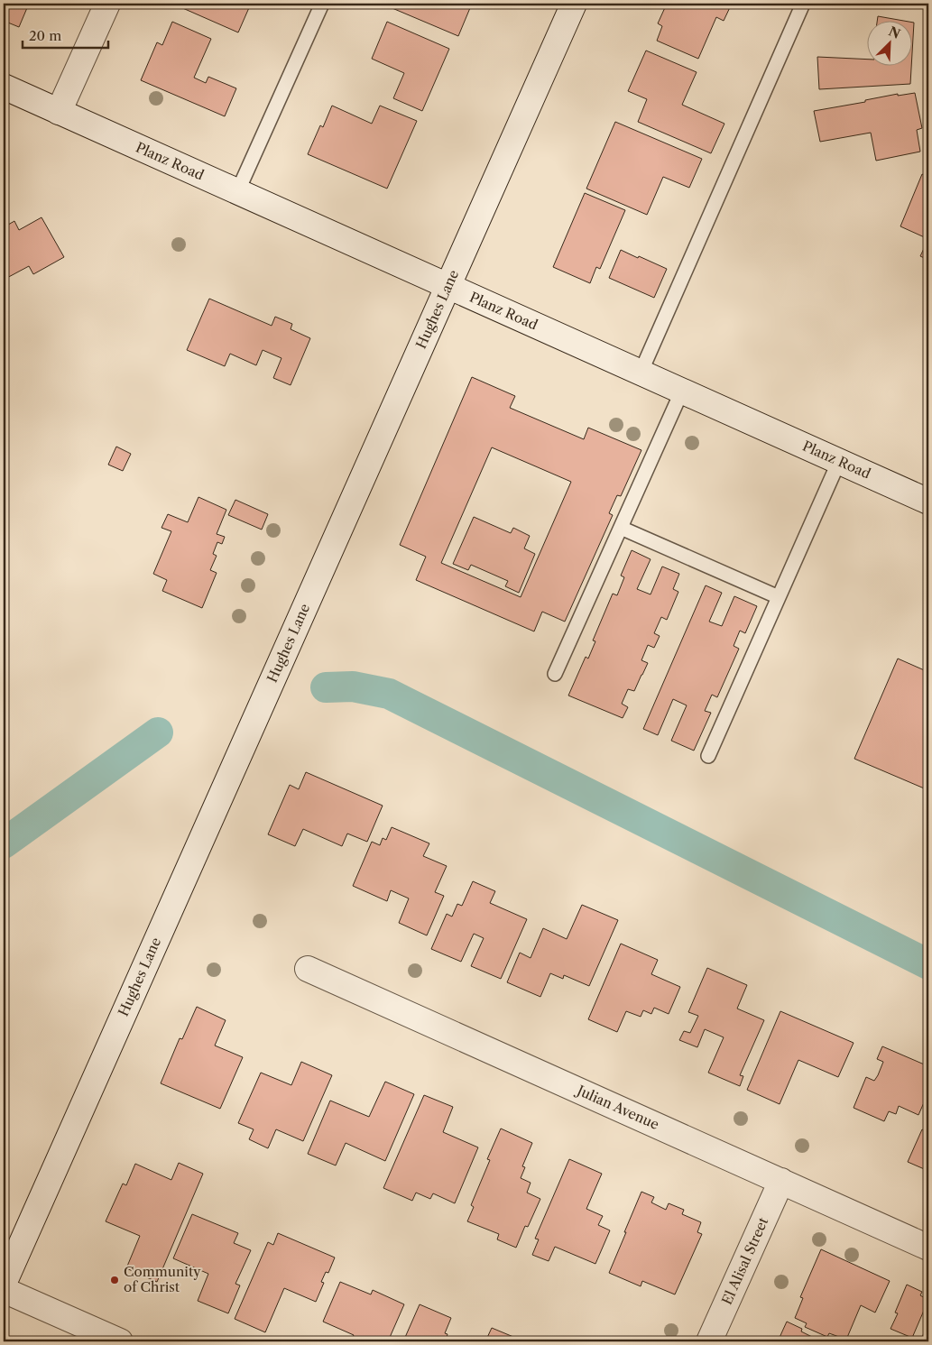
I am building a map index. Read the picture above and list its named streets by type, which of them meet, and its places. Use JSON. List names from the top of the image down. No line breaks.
{"streets":{"street":["Planz Road","Hughes Lane","Julian Avenue","El Alisal Street"]},"crossings":[["Planz Road","Hughes Lane"],["Julian Avenue","El Alisal Street"]],"places":["Community of Christ"],"scale_bar":"20 m","north":"top right"}
